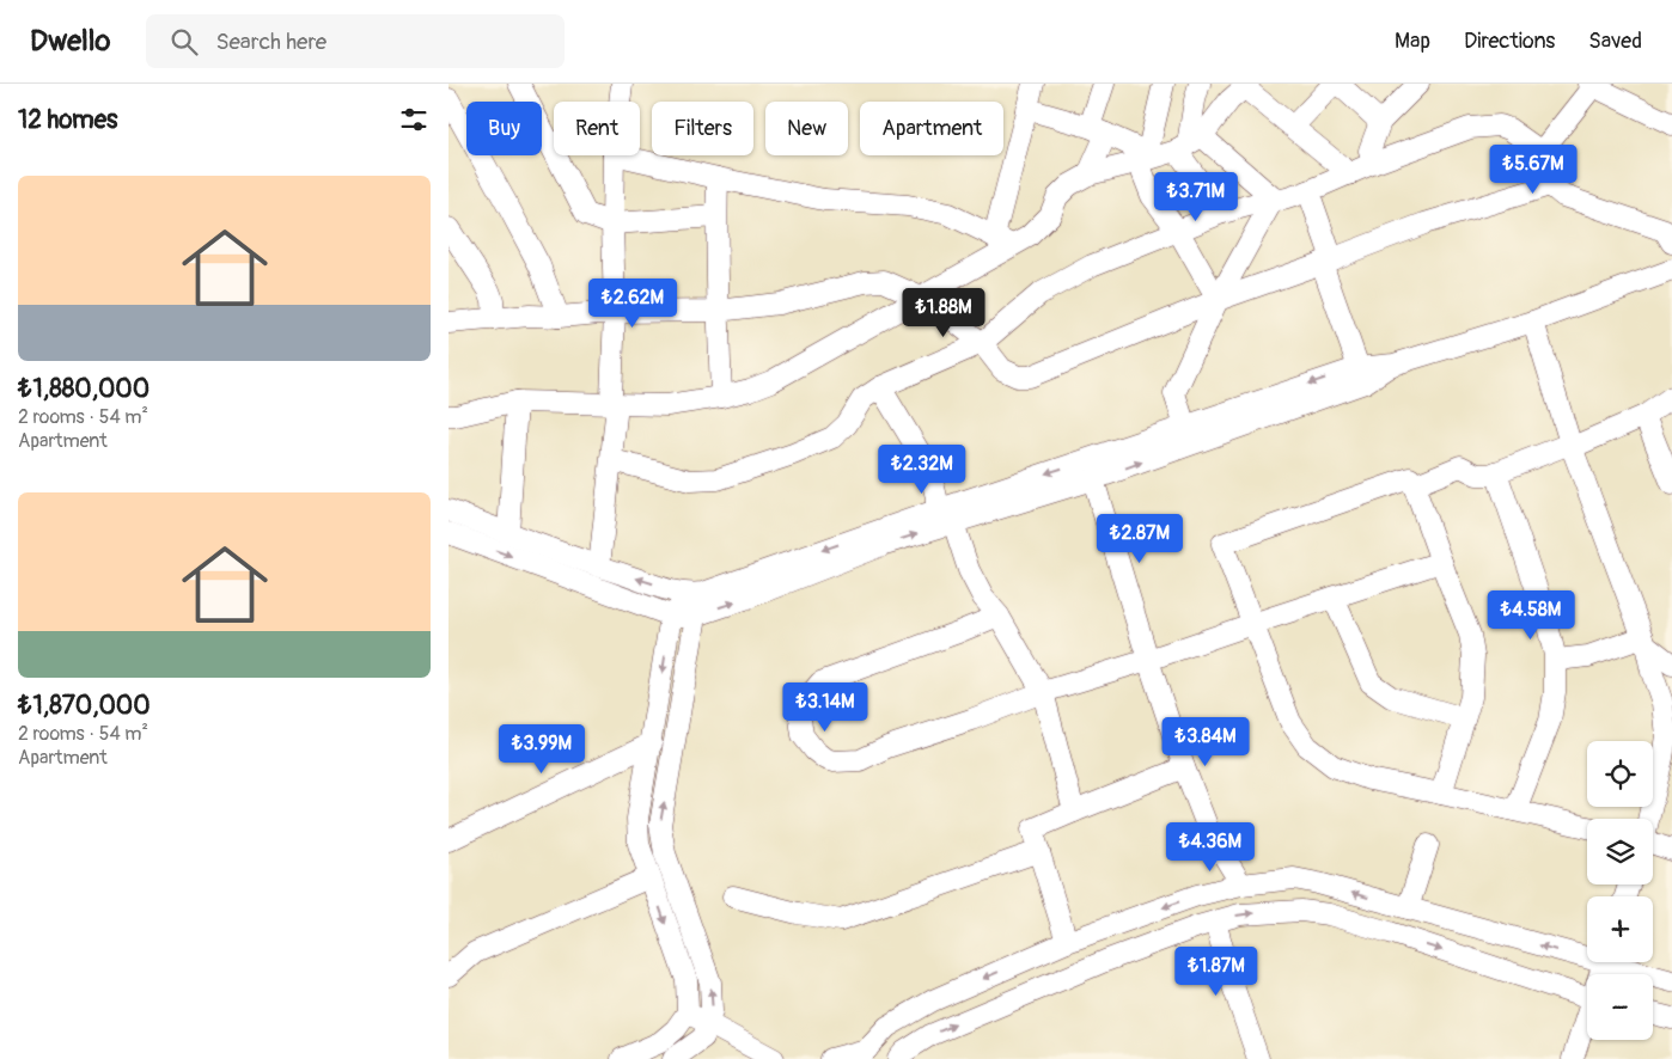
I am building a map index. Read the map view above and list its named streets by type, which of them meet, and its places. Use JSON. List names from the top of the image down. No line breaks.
{"page":{"header":"Dwello","search":"Search here","nav":["Map","Directions","Saved"],"heading":"12 homes","chip":["Buy","Rent","Filters","New","Apartment"],"price":["₺5.67M","₺3.71M","₺2.62M","₺1.88M","₺2.32M","₺2.87M","₺4.58M","₺3.14M","₺3.84M","₺3.99M","₺4.36M","₺1.87M"],"list":[{"name":"₺1,880,000","note":"2 rooms · 54 m² · Apartment"},{"name":"₺1,870,000","note":"2 rooms · 54 m² · Apartment"}],"map_buttons":["+","−"]}}
